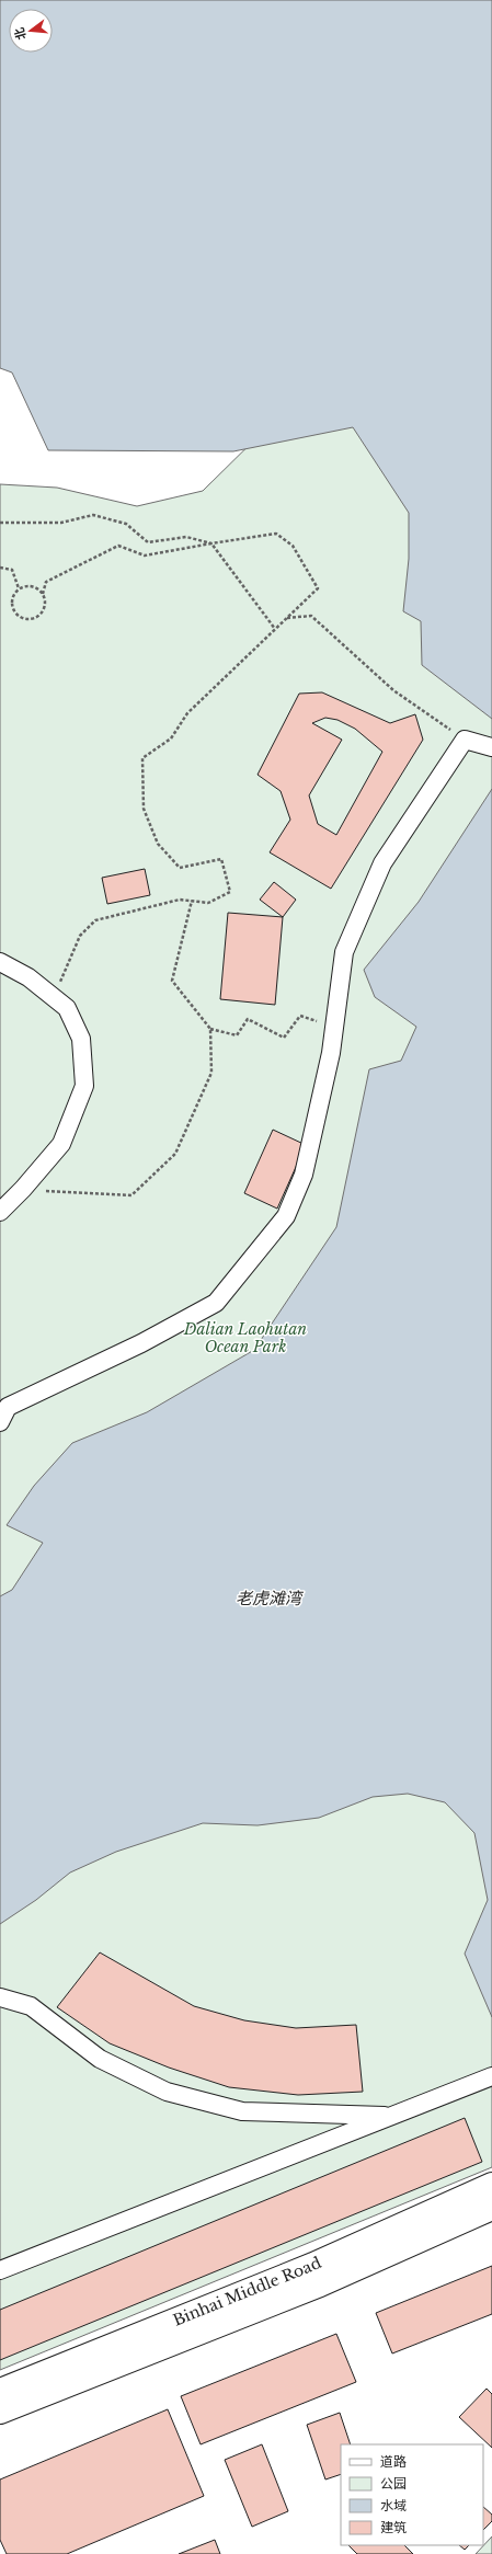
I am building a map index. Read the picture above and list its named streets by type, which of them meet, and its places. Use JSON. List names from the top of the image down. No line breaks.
{"streets":{"highway":["Binhai Middle Road"]},"water":["老虎滩湾"],"parks":["Dalian Laohutan Ocean Park"],"legend":["道路","公园","水域","建筑"],"north":"left"}
